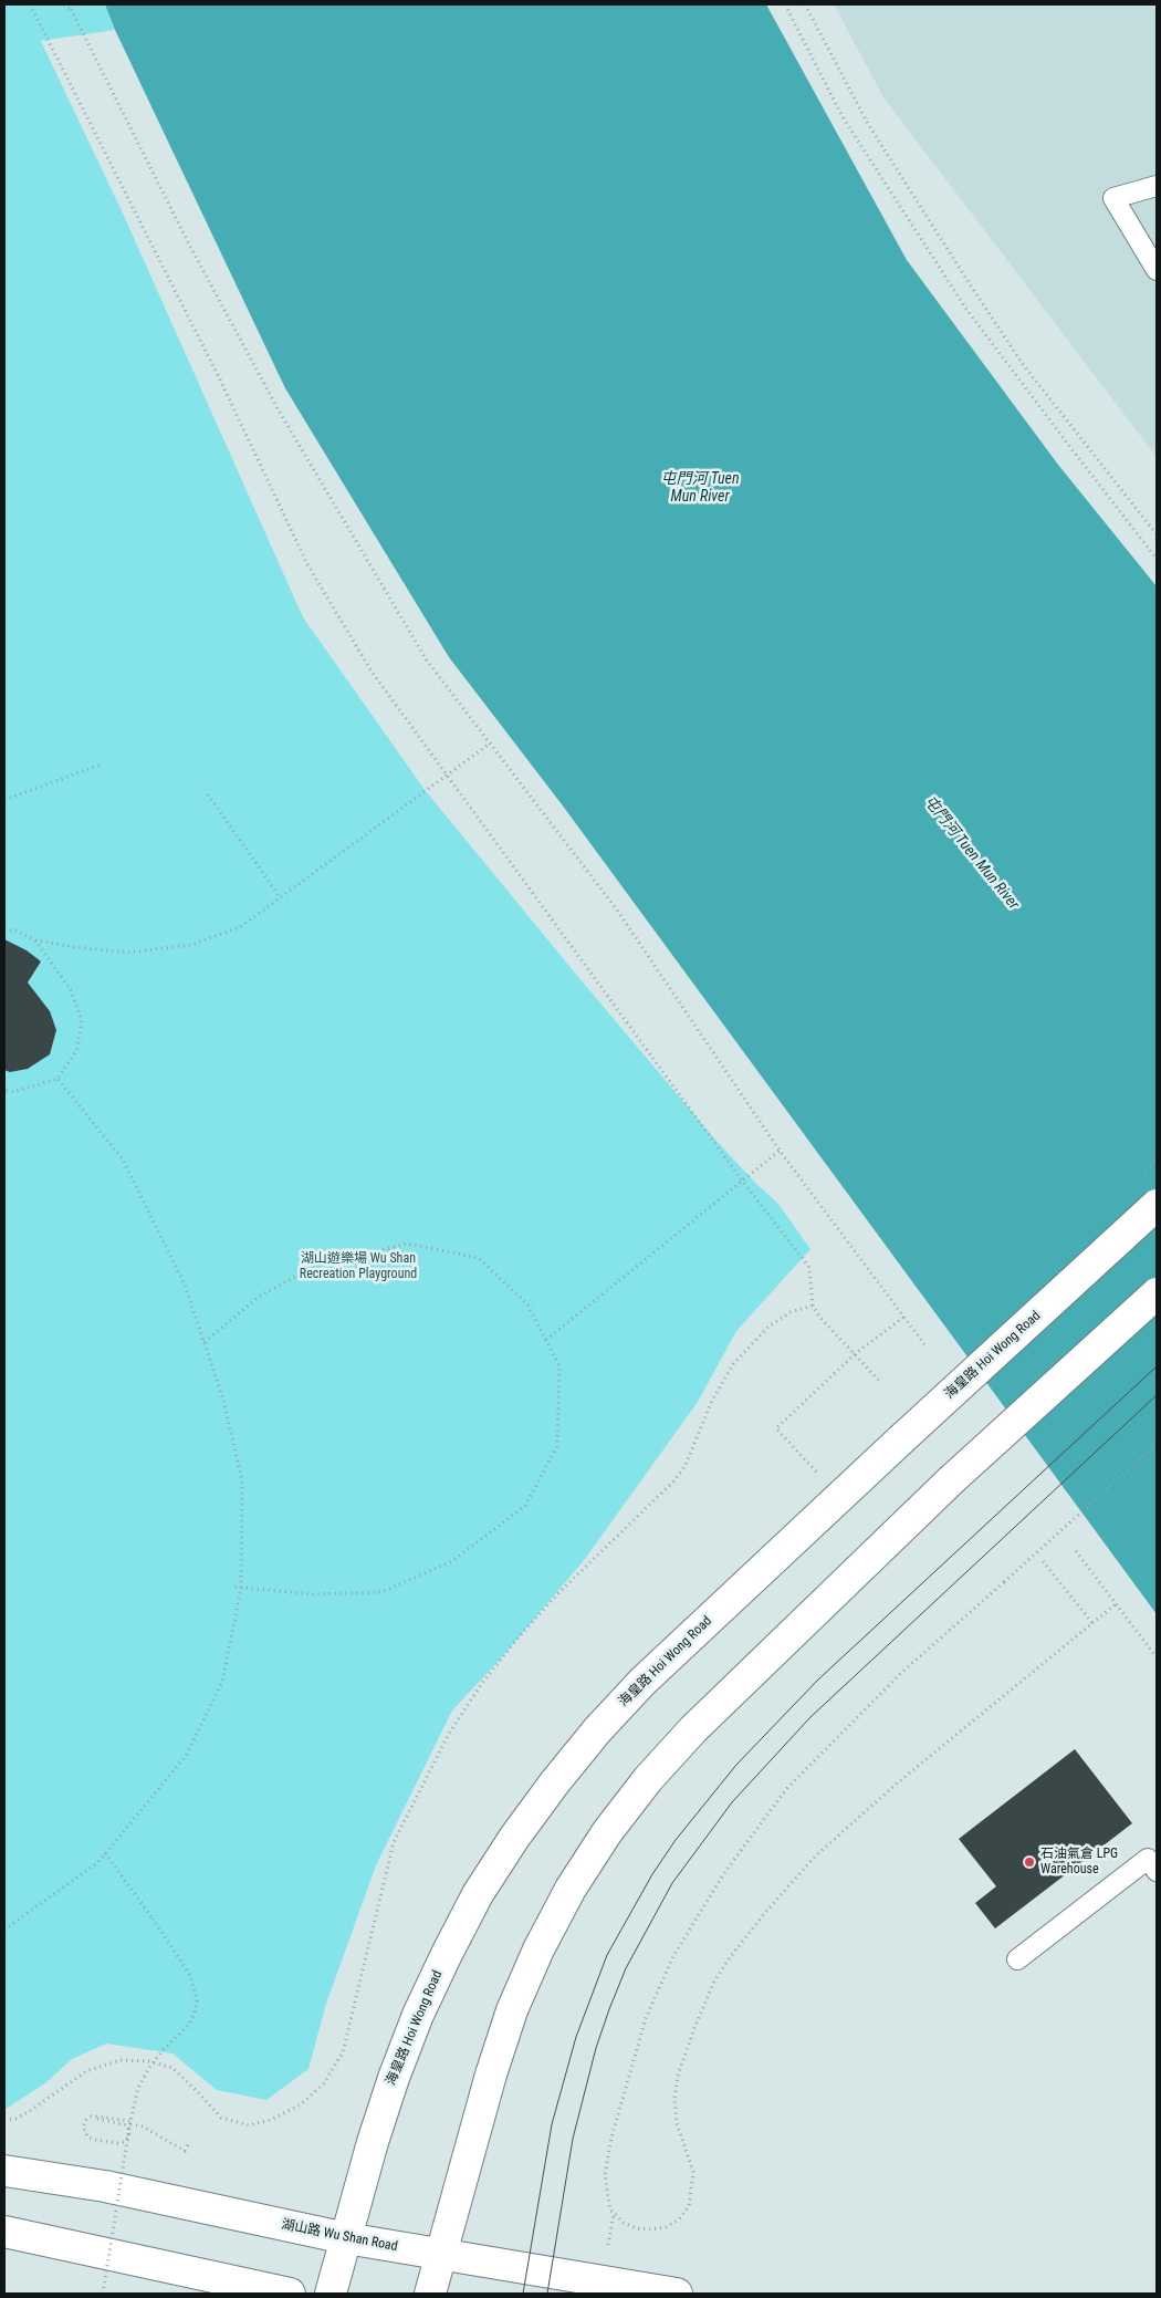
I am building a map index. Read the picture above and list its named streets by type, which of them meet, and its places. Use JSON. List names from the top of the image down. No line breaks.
{"streets":{"main road":["海皇路 Hoi Wong Road","湖山路 Wu Shan Road"]},"crossings":[["海皇路 Hoi Wong Road","湖山路 Wu Shan Road"]],"water":["屯門河 Tuen Mun River"],"parks":["湖山遊樂場 Wu Shan Recreation Playground"],"places":["石油氣倉 LPG Warehouse"]}
